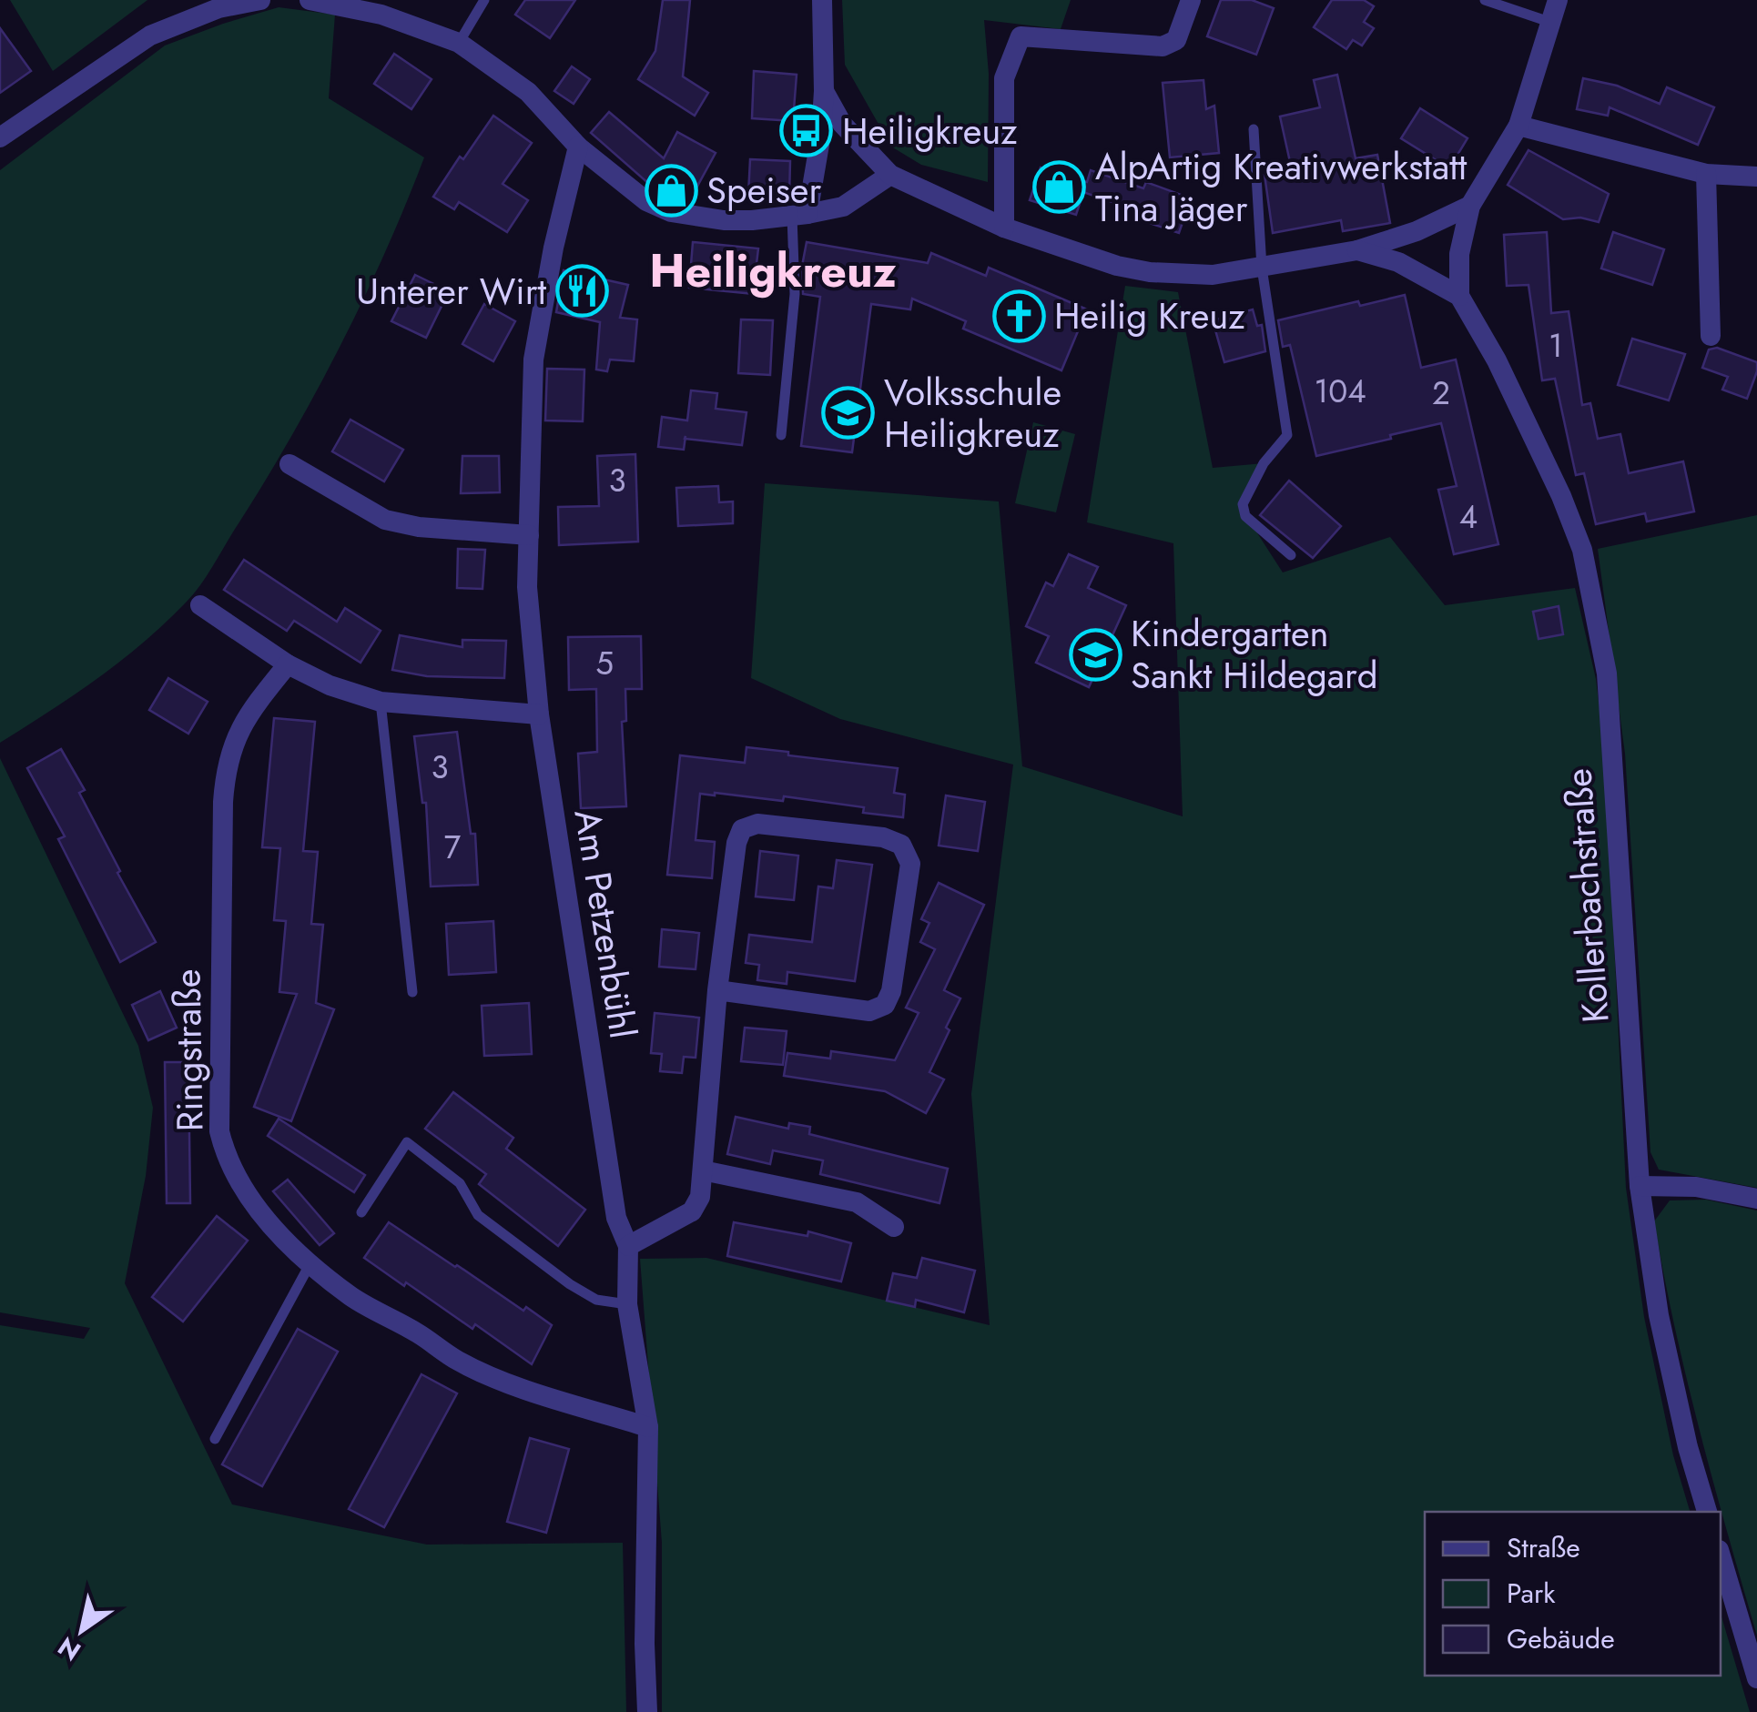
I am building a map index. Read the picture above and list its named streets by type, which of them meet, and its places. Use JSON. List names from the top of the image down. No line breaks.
{"streets":{"street":["Kollerbachstraße","Am Petzenbühl","Ringstraße"]},"crossings":[["Am Petzenbühl","Ringstraße"]],"districts":["Heiligkreuz"],"places":{"bus stop":["Heiligkreuz"],"shop":["AlpArtig Kreativwerkstatt Tina Jäger","Speiser"],"restaurant":["Unterer Wirt"],"church":["Heilig Kreuz"],"school or university":["Volksschule Heiligkreuz","Kindergarten Sankt Hildegard"]},"house_numbers":["1","104","2","3","4","5","3","7"],"legend":["Straße","Park","Gebäude"],"north":"bottom left"}
